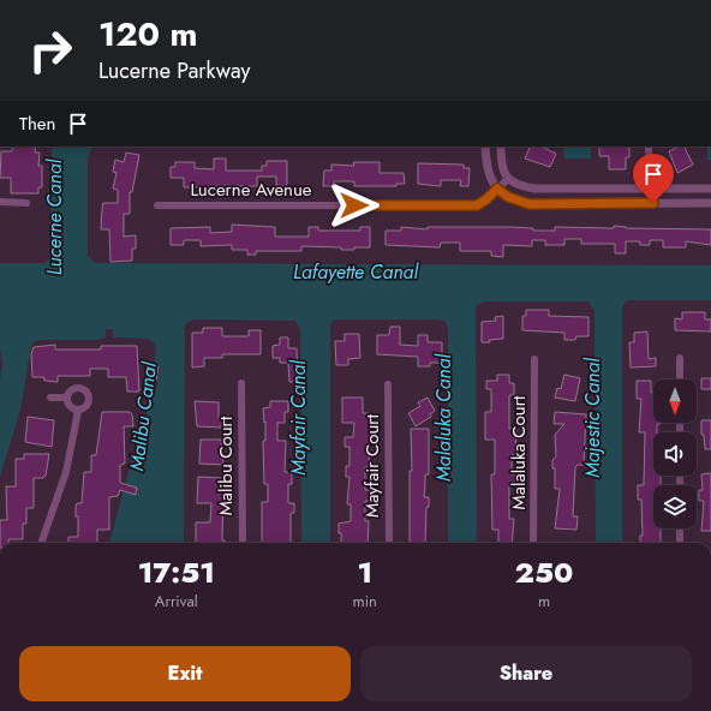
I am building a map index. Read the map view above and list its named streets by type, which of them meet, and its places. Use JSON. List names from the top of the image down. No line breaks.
{"streets":{"street":["Lucerne Avenue","Malaluka Court","Malibu Court","Mayfair Court"]},"water":["Lucerne Canal","Lafayette Canal","Malibu Canal","Mayfair Canal","Malaluka Canal","Majestic Canal"],"north":"bottom","page":{"turn":["120 m","Lucerne Parkway"],"then":"Then","eta":["17:51","Arrival","1","min","250","m"],"buttons":["Exit","Share"]}}
